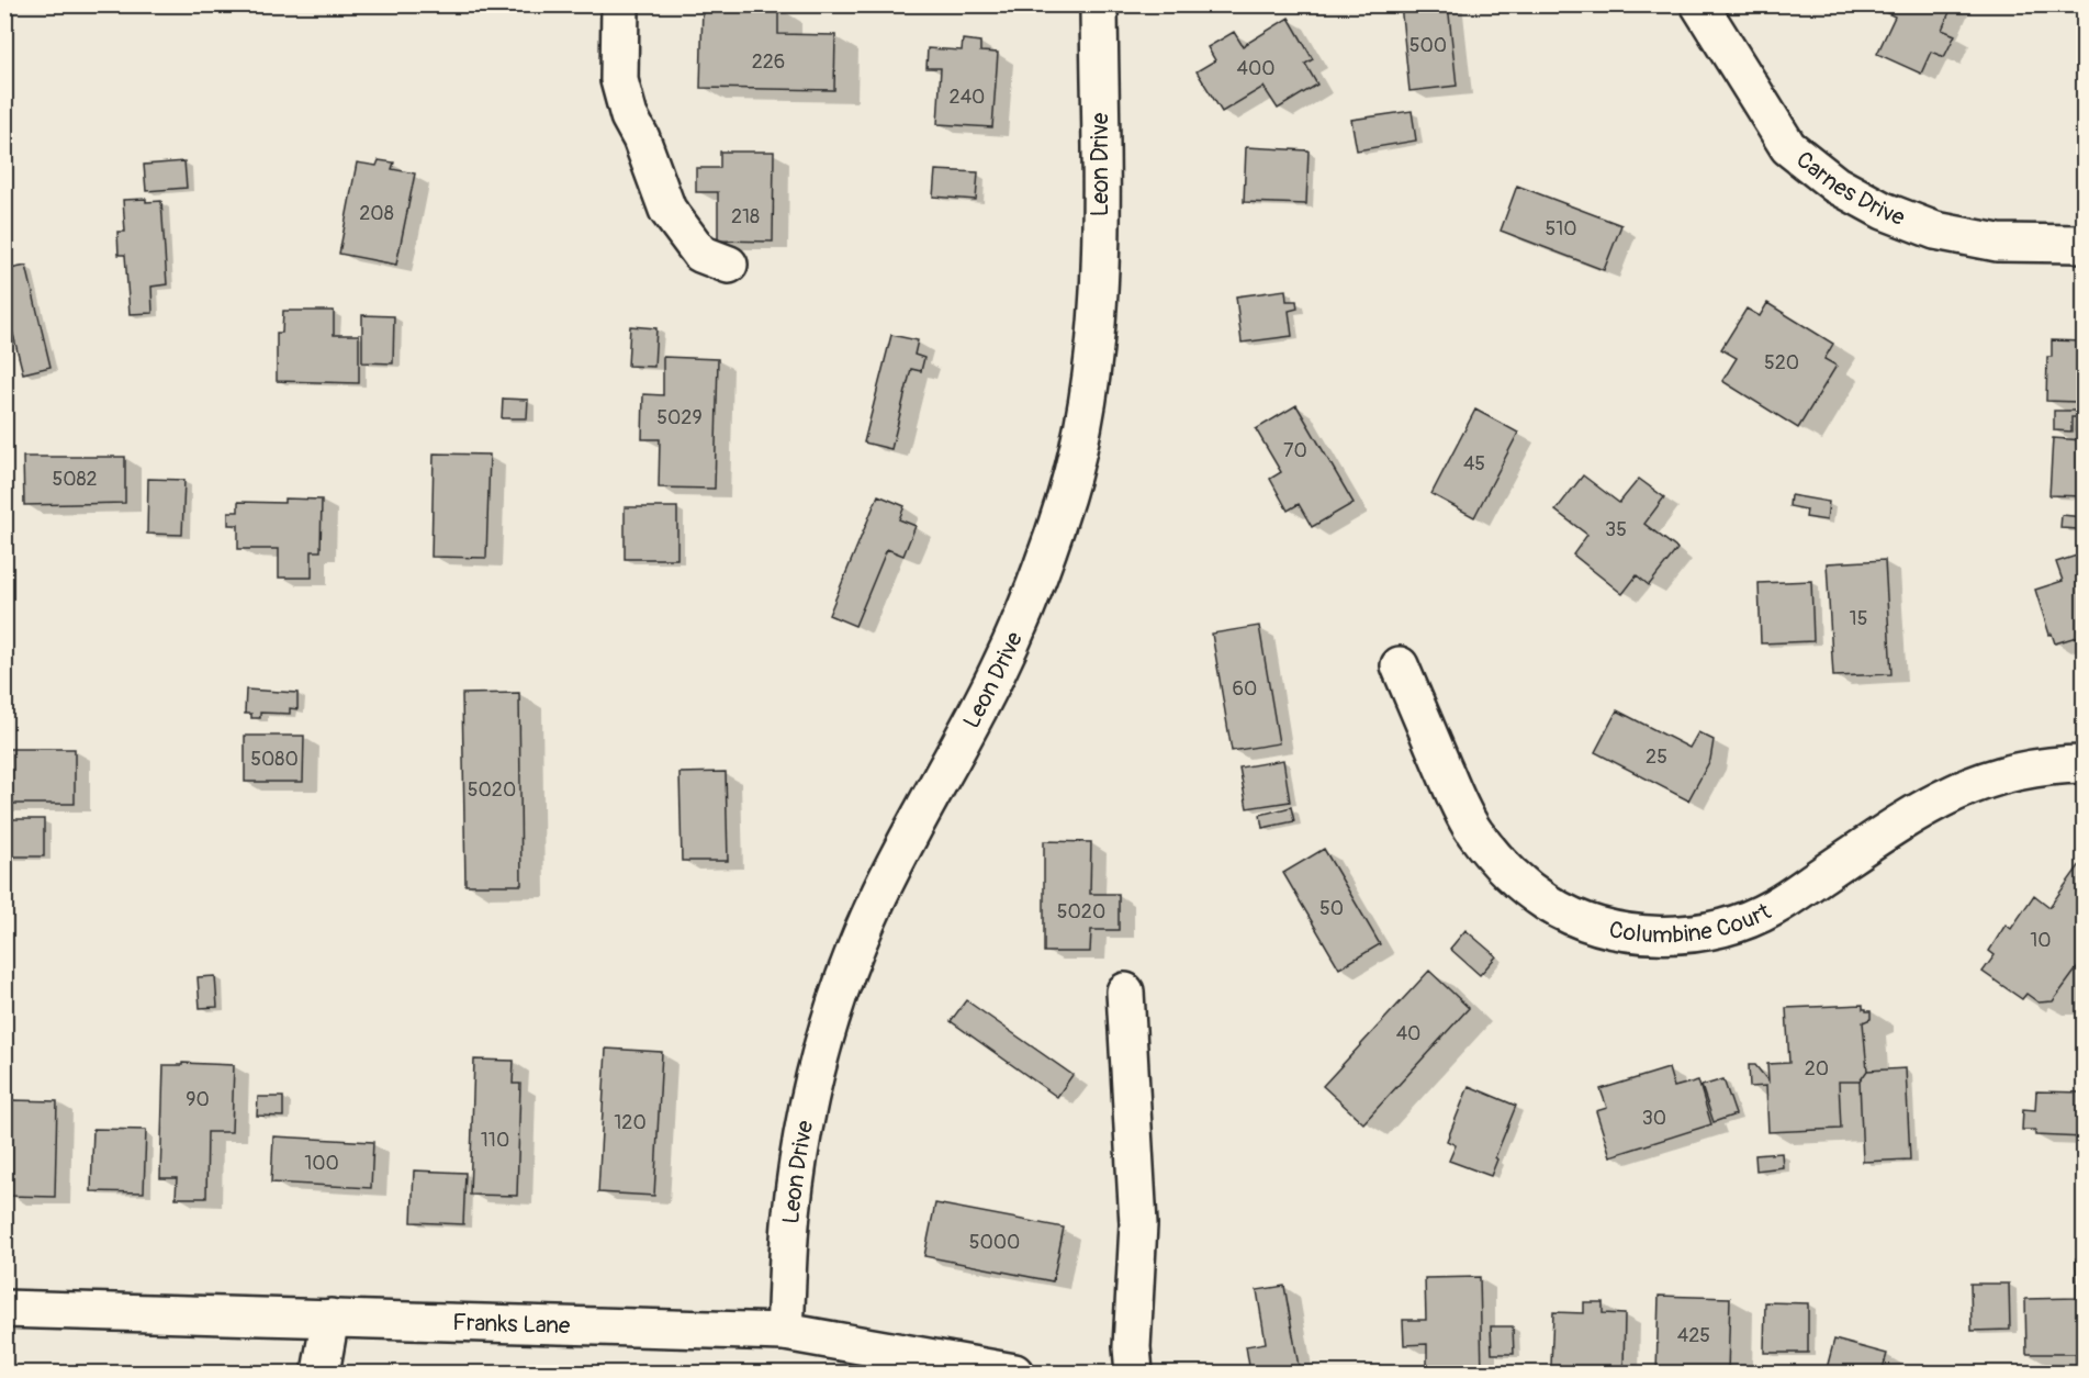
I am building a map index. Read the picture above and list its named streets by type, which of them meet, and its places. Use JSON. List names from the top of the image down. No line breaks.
{"streets":{"street":["Leon Drive","Carnes Drive","Columbine Court","Franks Lane"]},"crossings":[["Leon Drive","Franks Lane"]],"house_numbers":["500","226","400","240","208","218","510","520","5029","70","45","5082","35","15","60","25","5080","5020","50","5020","10","40","20","90","30","120","110","100","5000","425"]}
